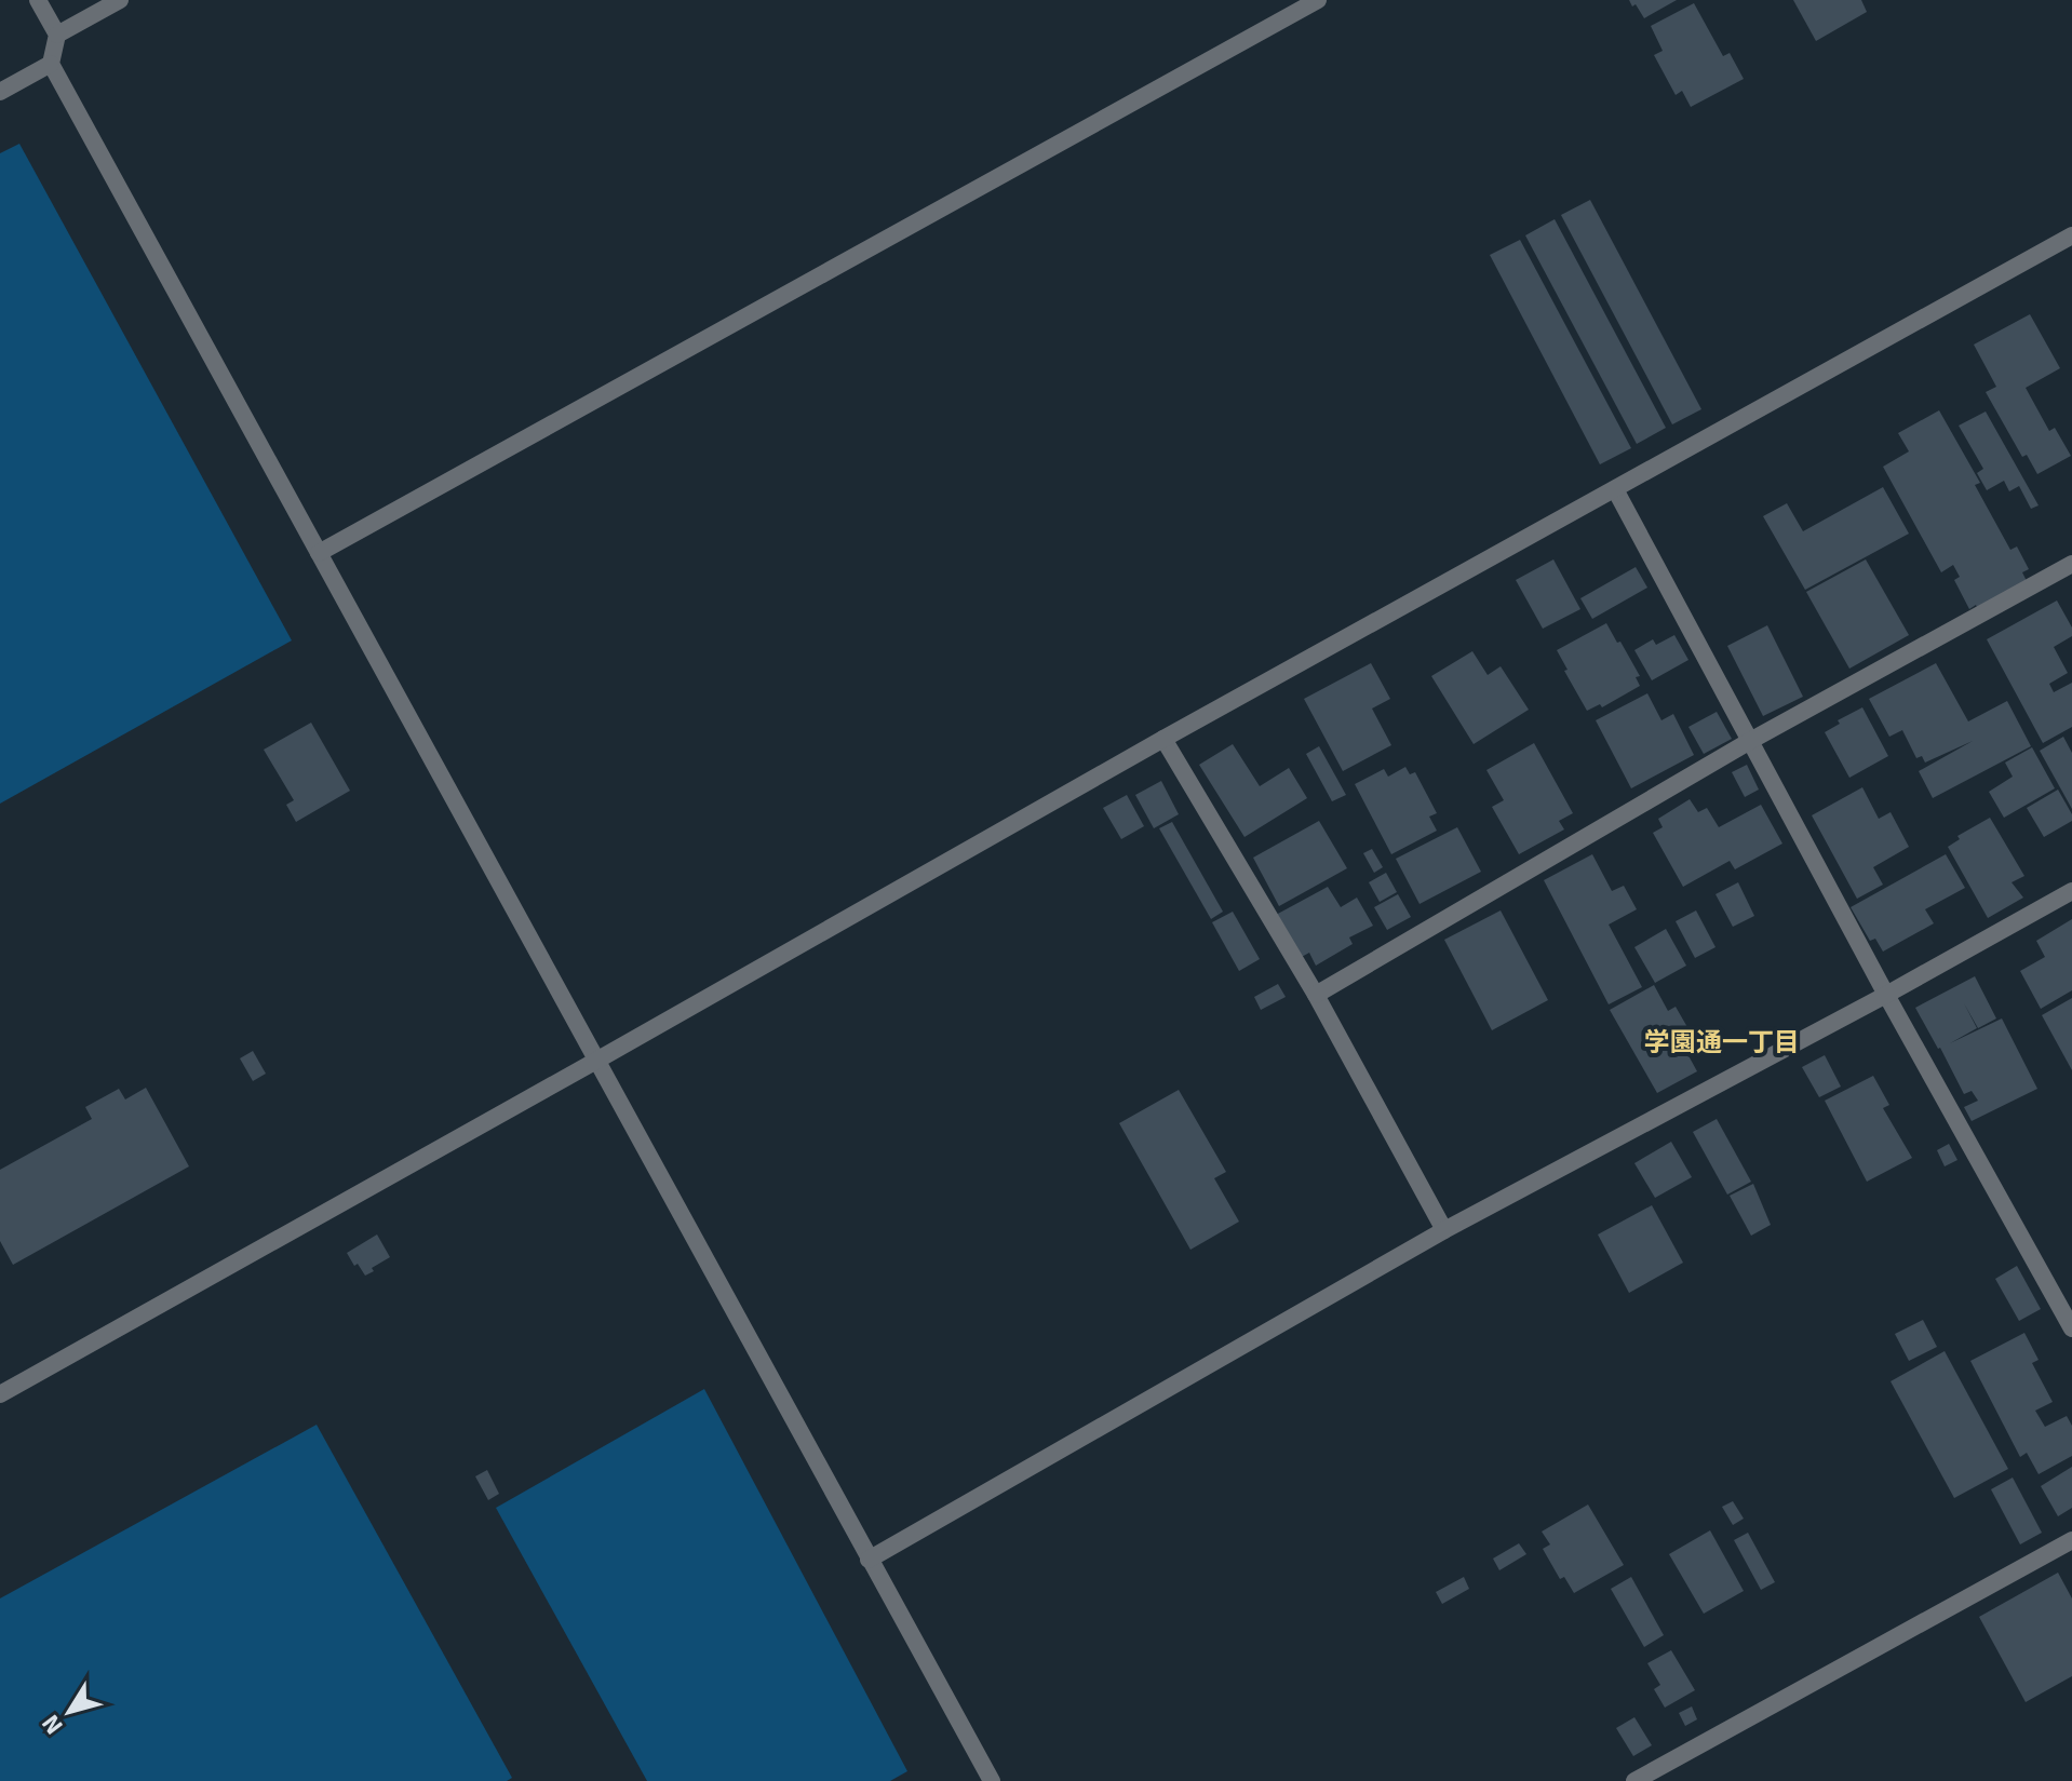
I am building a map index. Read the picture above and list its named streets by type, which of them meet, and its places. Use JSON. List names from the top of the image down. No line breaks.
{"districts":["学園通一丁目"],"north":"bottom left"}
